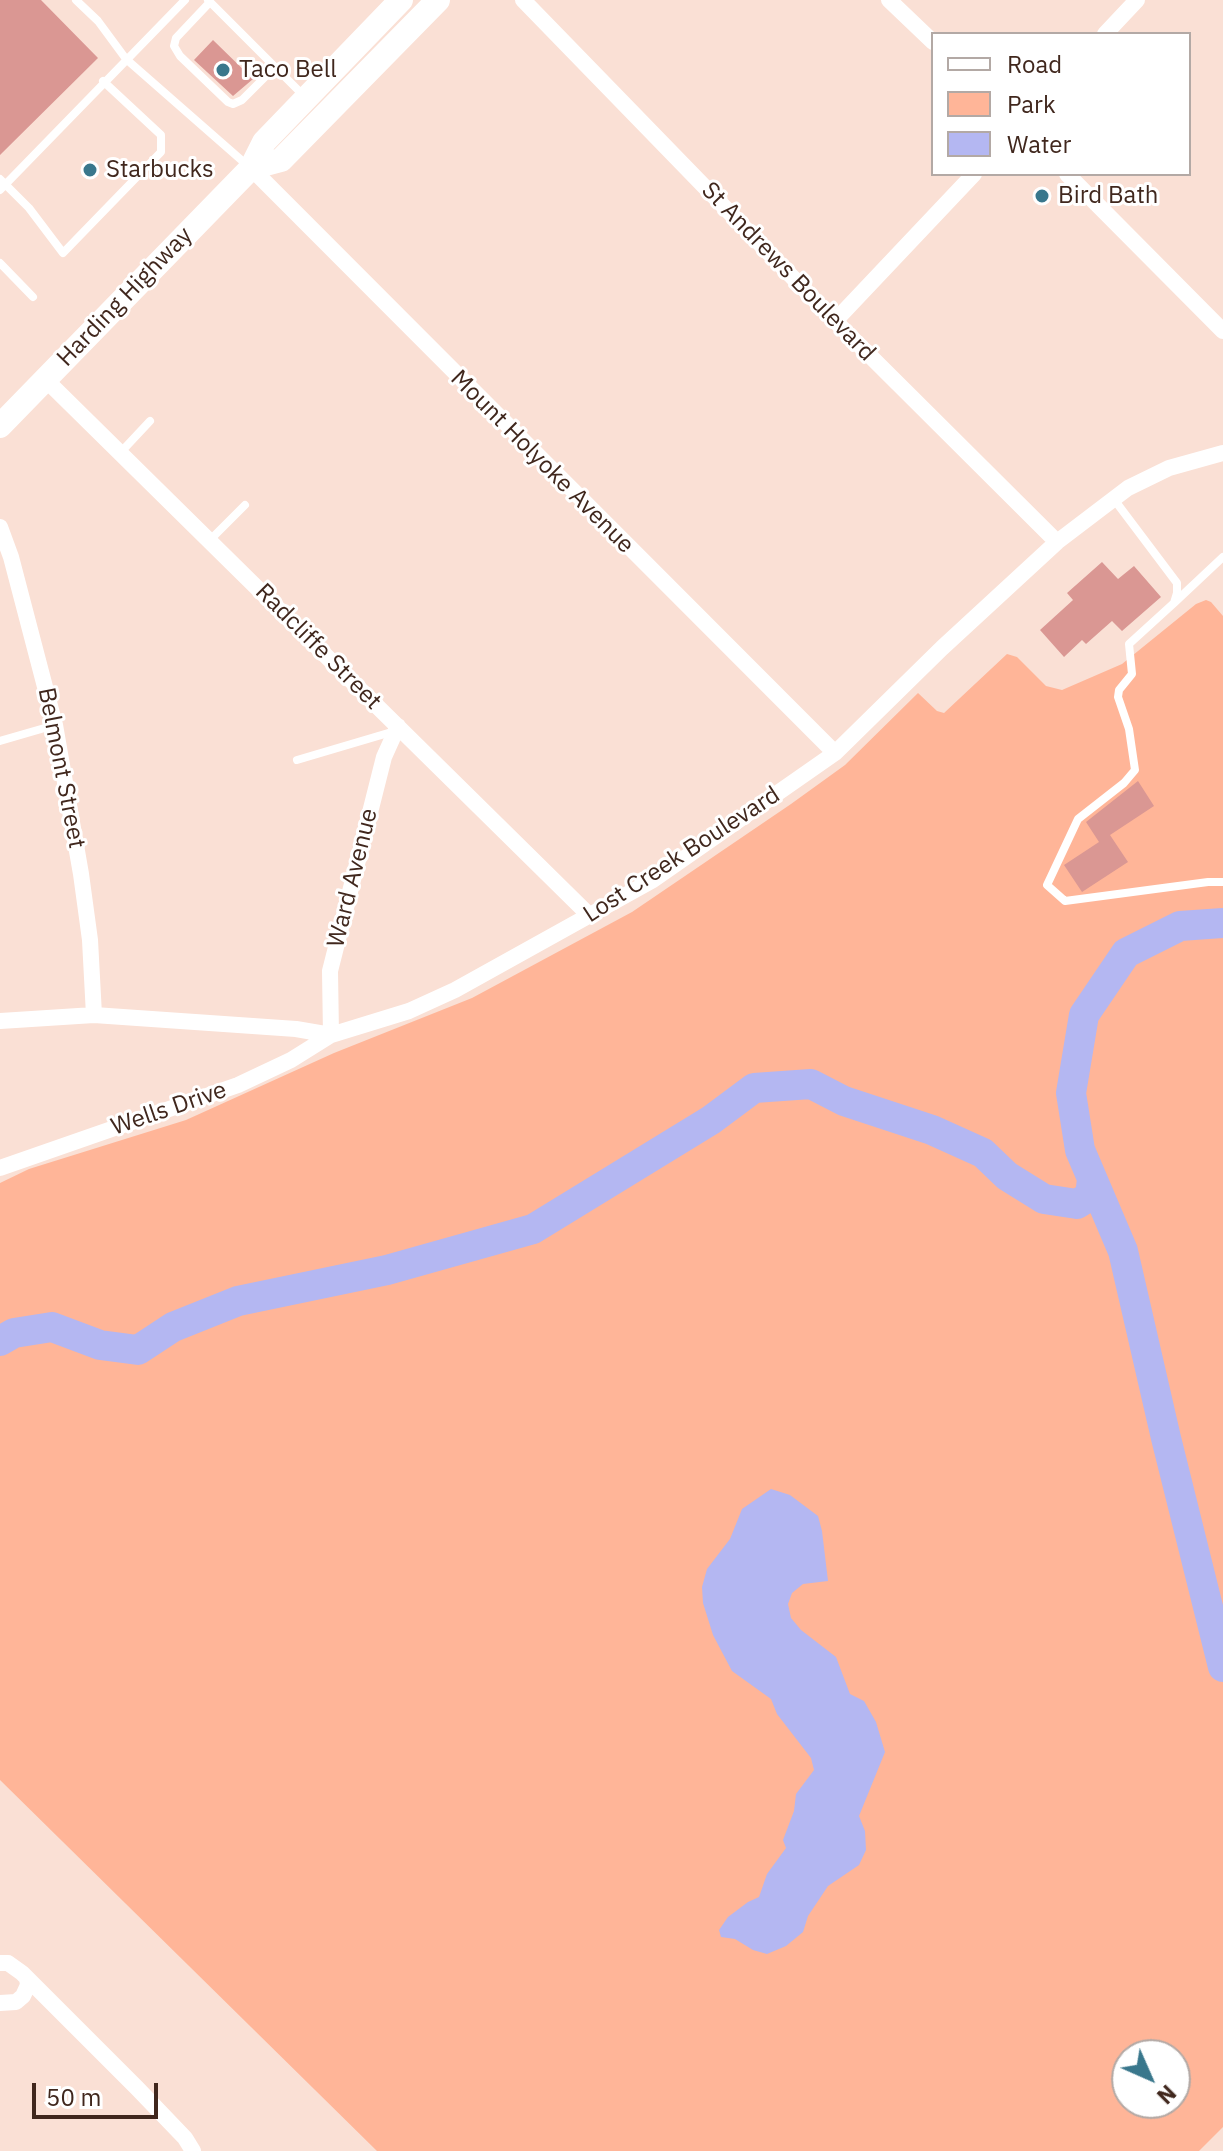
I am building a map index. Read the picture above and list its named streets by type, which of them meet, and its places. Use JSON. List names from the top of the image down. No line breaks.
{"streets":{"main road":["Harding Highway"],"street":["St Andrews Boulevard","Mount Holyoke Avenue","Radcliffe Street","Belmont Street","Lost Creek Boulevard","Ward Avenue","Wells Drive"]},"crossings":[["St Andrews Boulevard","Lost Creek Boulevard"],["Harding Highway","Mount Holyoke Avenue"],["Harding Highway","Radcliffe Street"],["Mount Holyoke Avenue","Lost Creek Boulevard"],["Radcliffe Street","Lost Creek Boulevard"],["Radcliffe Street","Ward Avenue"],["Belmont Street","Lost Creek Boulevard"],["Lost Creek Boulevard","Ward Avenue"],["Lost Creek Boulevard","Wells Drive"],["Ward Avenue","Wells Drive"]],"places":["Taco Bell","Starbucks","Bird Bath"],"legend":["Road","Park","Water"],"scale_bar":"50 m","north":"bottom right"}
